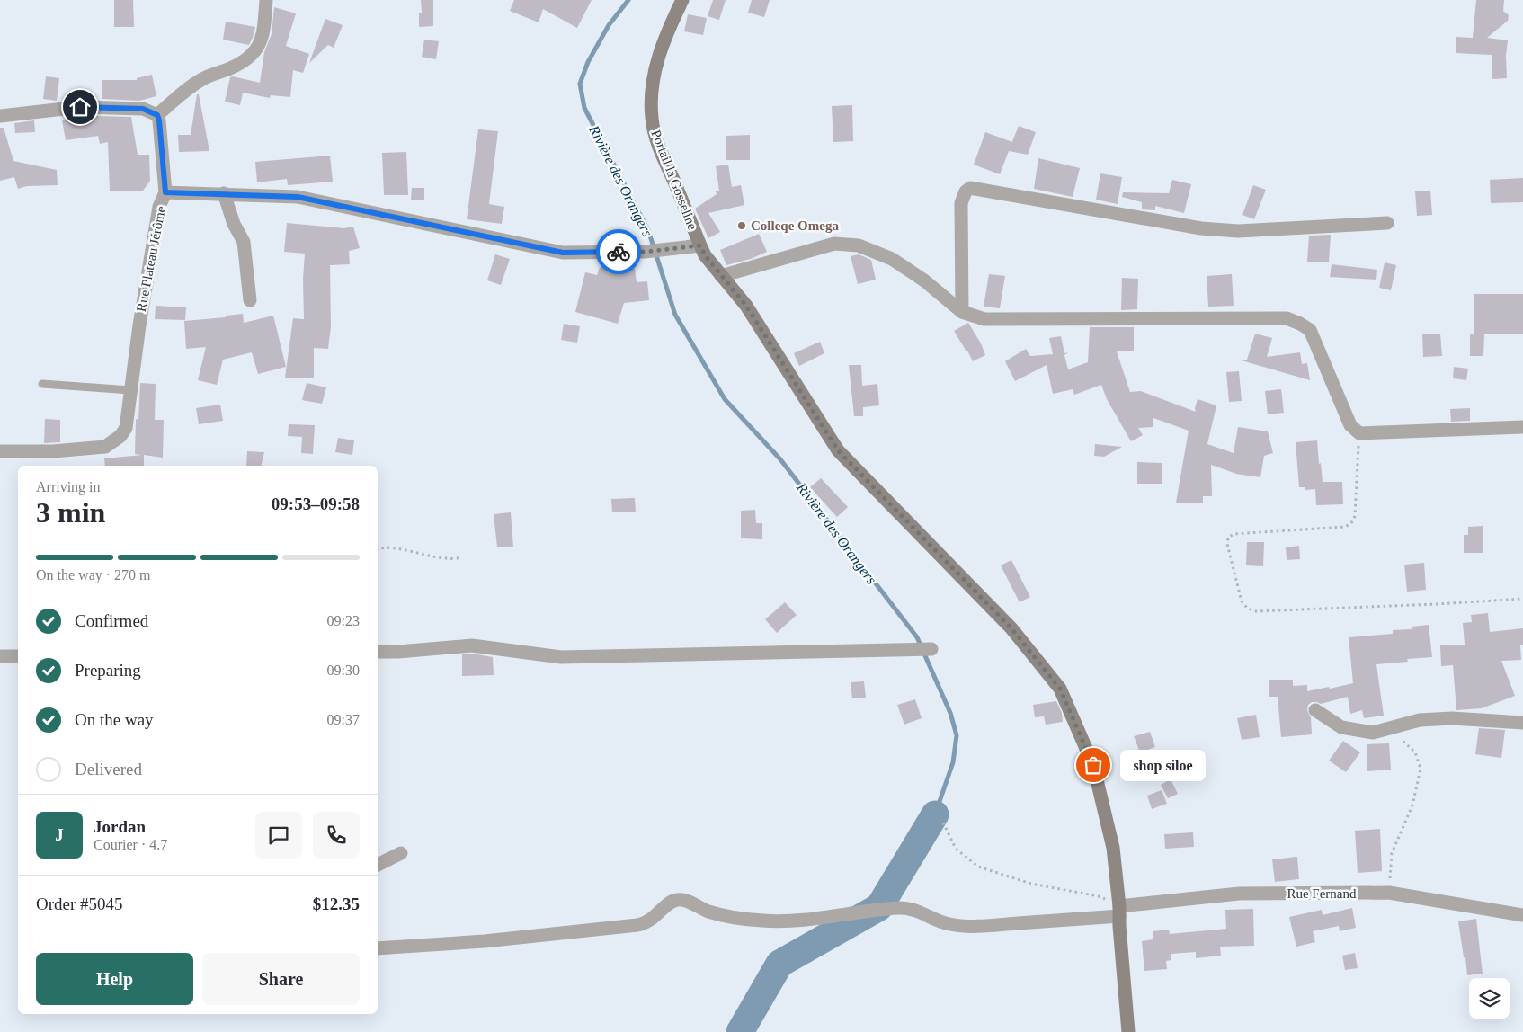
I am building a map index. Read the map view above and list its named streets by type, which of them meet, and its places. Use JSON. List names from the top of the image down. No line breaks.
{"streets":{"street":["Portail la Gosseline","Rue Plateau Jérôme","Rue Fernand"]},"crossings":[["Portail la Gosseline","Rue Fernand"]],"water":["Rivière des Orangers"],"places":["Colleqe Omega","shop siloe"],"page":{"heading":["3 min","Arriving in","09:53–09:58"],"panel":["Jordan","Courier · 4.7","Order #5045","$12.35"],"bar":"On the way · 270 m","list":[["Confirmed","09:23"],["Preparing","09:30"],["On the way","09:37"],"Delivered"],"bubble":"shop siloe","round":"J","buttons":["Help","Share"]}}
